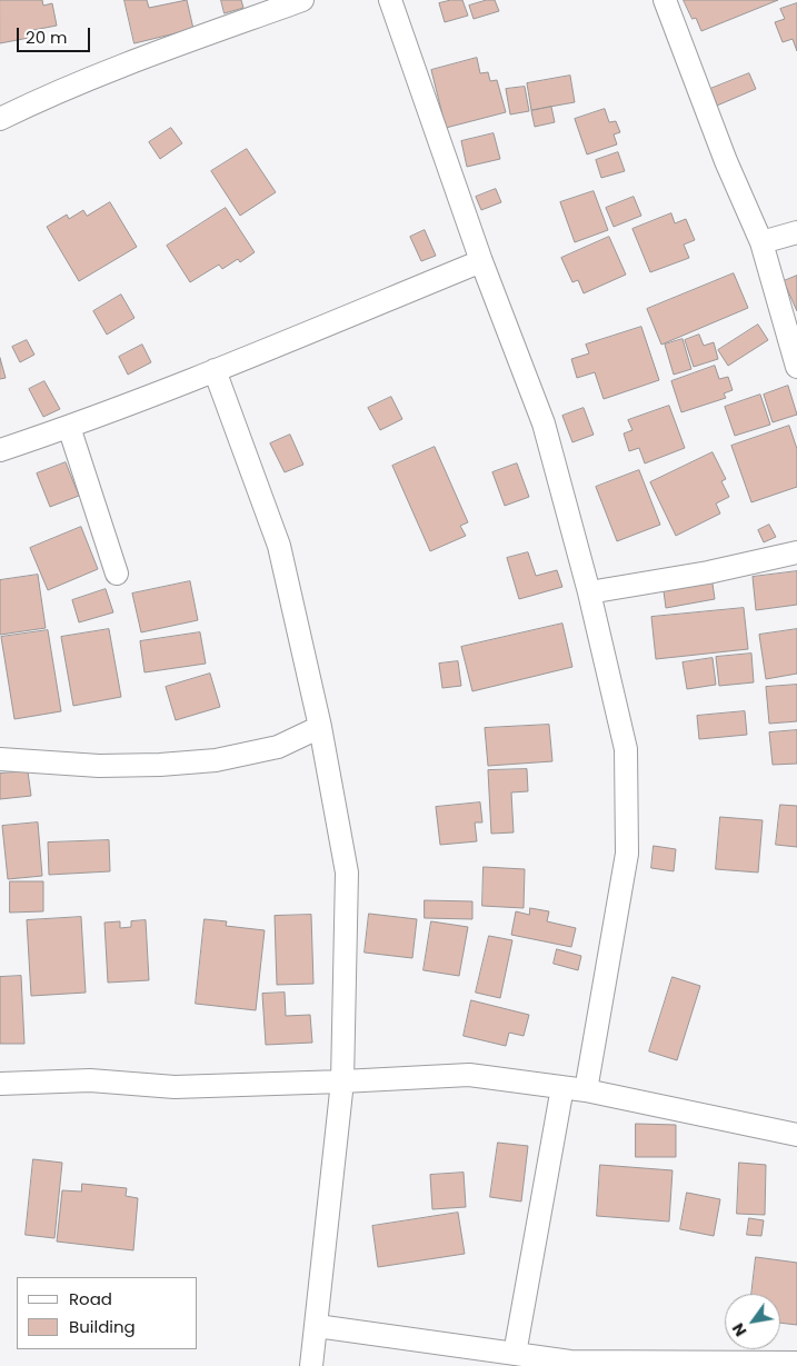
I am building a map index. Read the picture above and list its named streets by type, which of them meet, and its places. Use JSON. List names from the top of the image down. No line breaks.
{"legend":["Road","Building"],"scale_bar":"20 m","north":"bottom left"}
